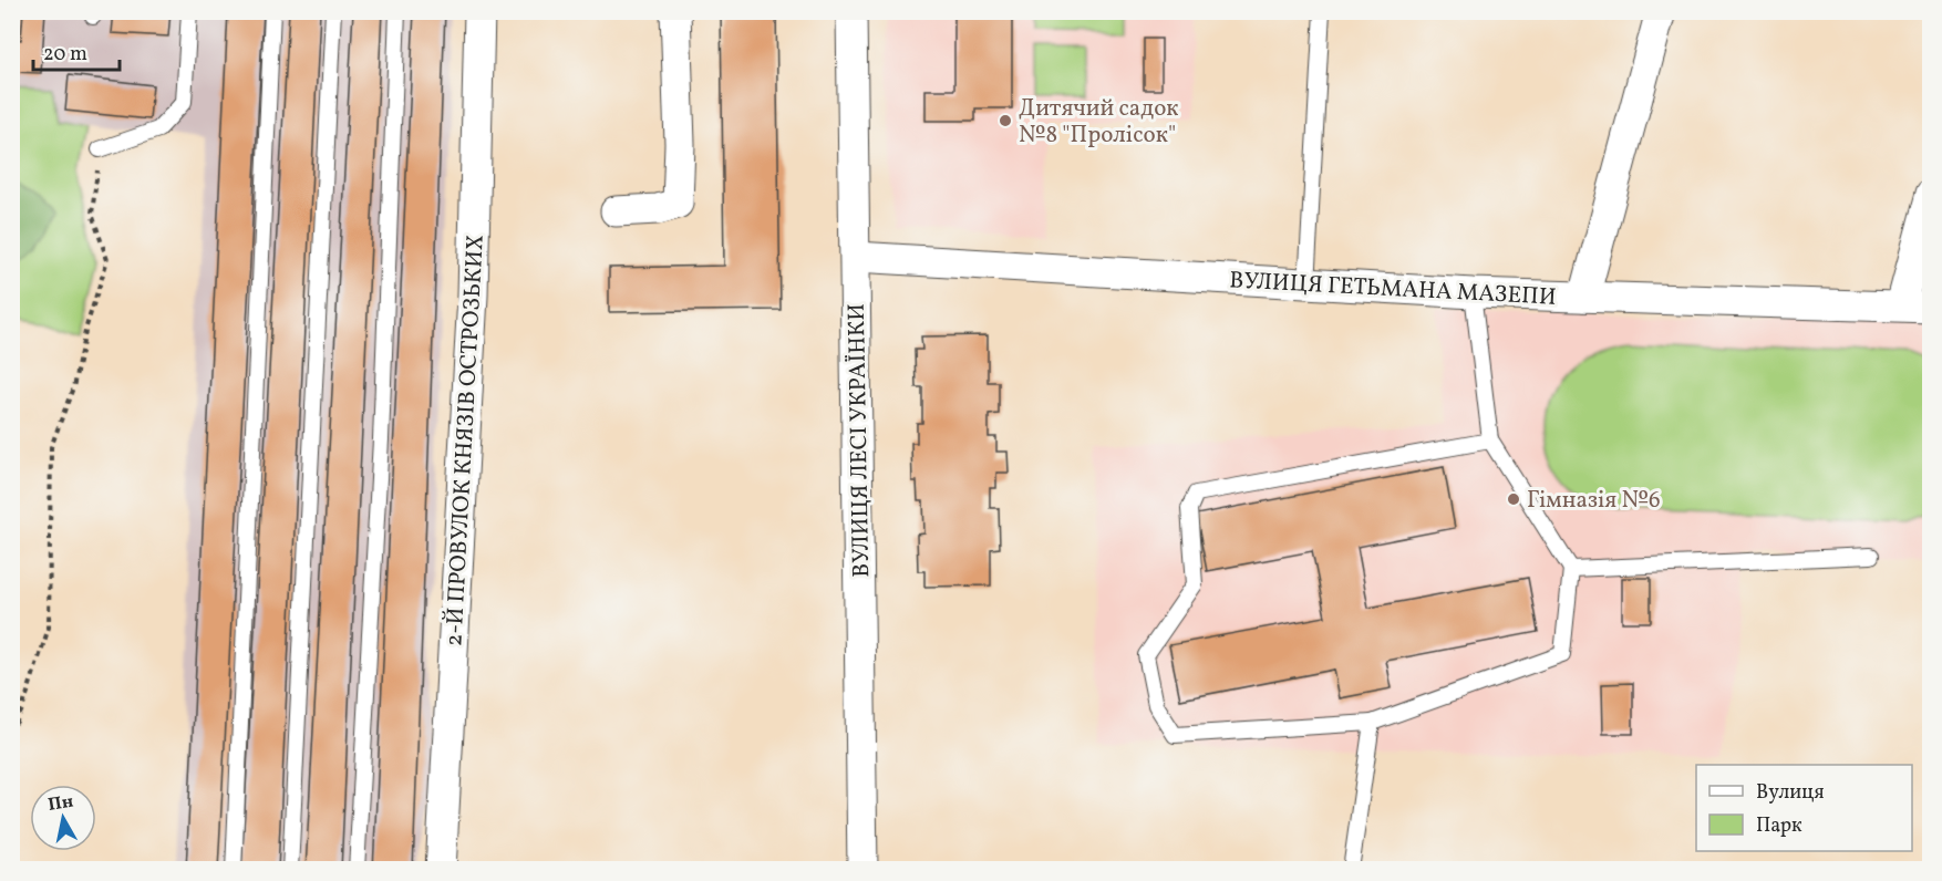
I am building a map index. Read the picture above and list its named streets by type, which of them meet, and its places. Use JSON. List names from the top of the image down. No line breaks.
{"streets":{"street":["ВУЛИЦЯ ГЕТЬМАНА МАЗЕПИ","2-Й ПРОВУЛОК КНЯЗІВ ОСТРОЗЬКИХ","ВУЛИЦЯ ЛЕСІ УКРАЇНКИ"]},"crossings":[["ВУЛИЦЯ ГЕТЬМАНА МАЗЕПИ","ВУЛИЦЯ ЛЕСІ УКРАЇНКИ"]],"places":["Дитячий садок №8 \"Пролісок\"","Гімназія №6"],"legend":["Вулиця","Парк"],"scale_bar":"20 m","north":"top"}
